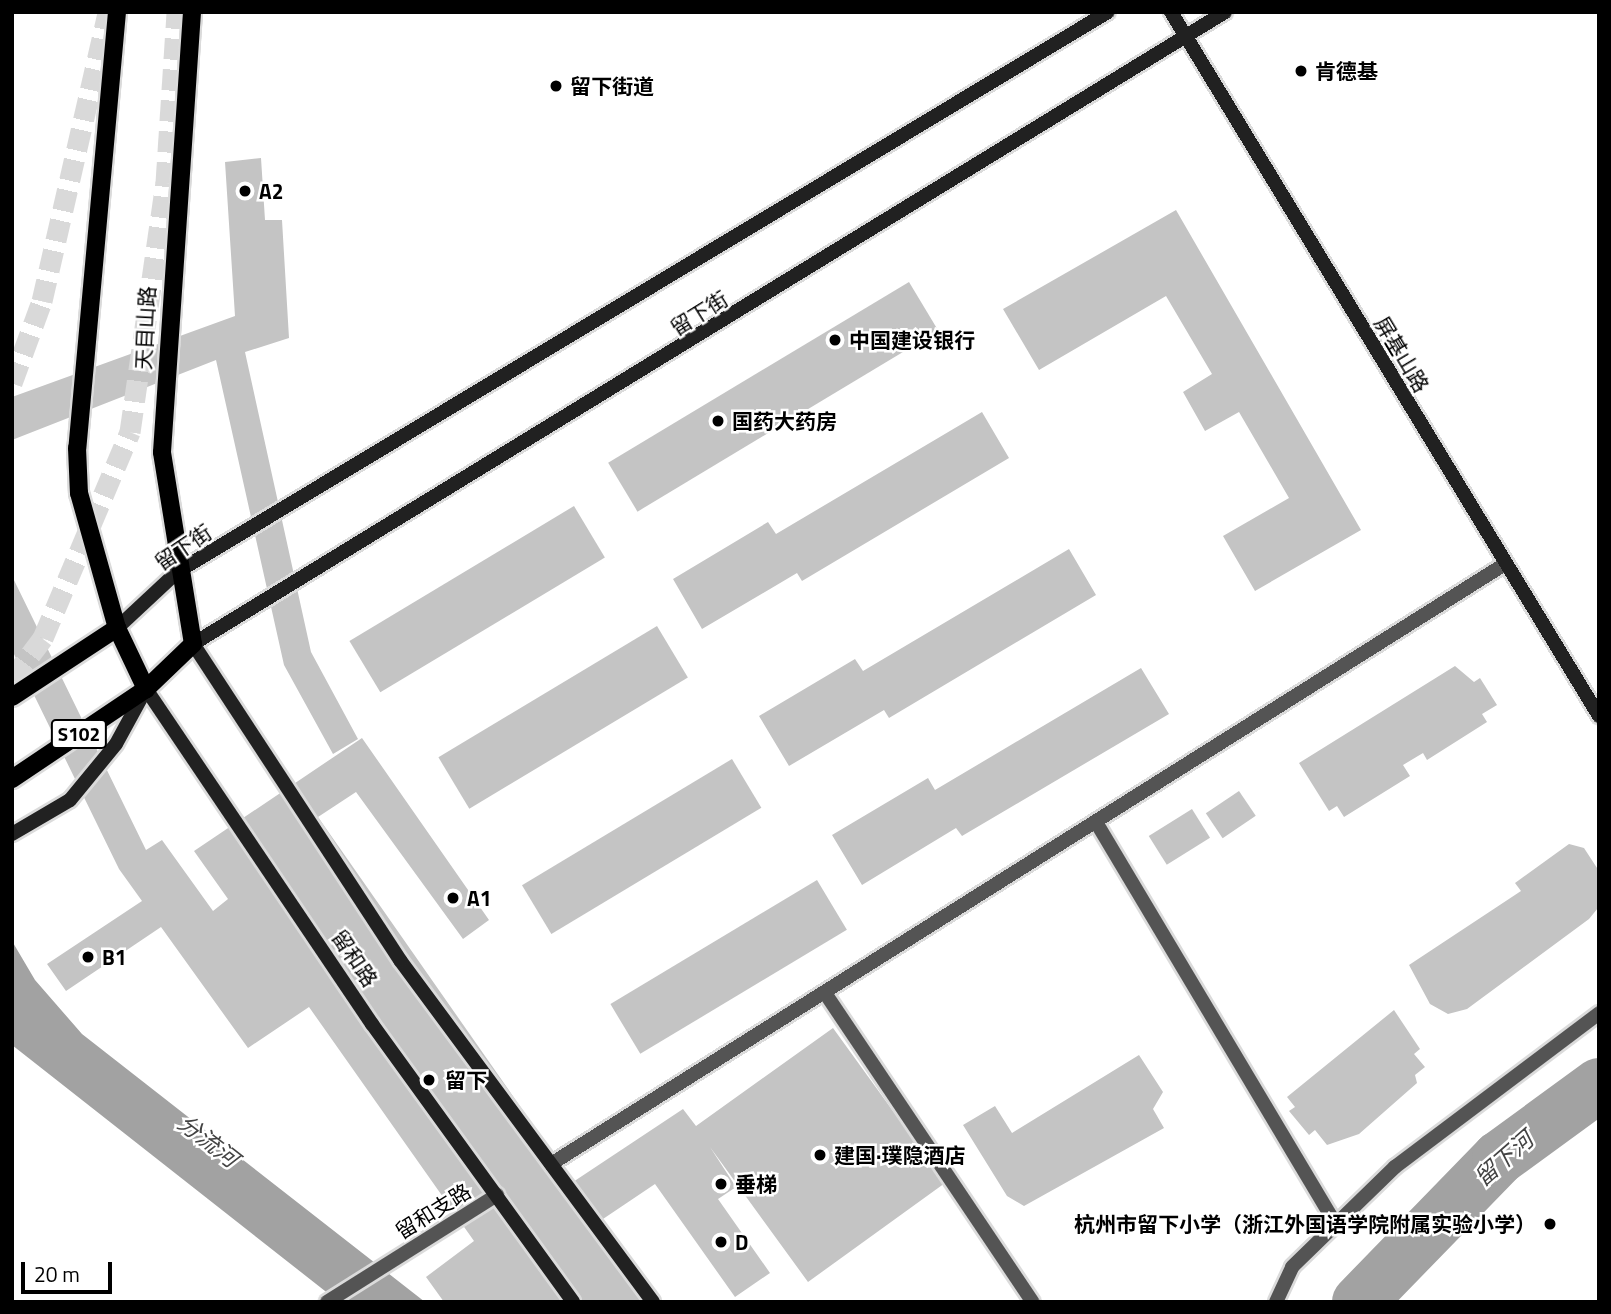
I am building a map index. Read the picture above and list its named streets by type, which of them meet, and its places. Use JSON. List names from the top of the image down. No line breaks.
{"streets":{"main road":["留下街","天目山路","屏基山路","S102","留和路"],"street":["留和支路"]},"crossings":[["留下街","天目山路"],["留下街","屏基山路"],["留下街","S102"],["留下街","留和路"],["天目山路","S102"],["天目山路","留和路"],["S102","留和路"],["留和路","留和支路"]],"water":["分流河","留下河"],"places":["肯德基","留下街道","A2","中国建设银行","国药大药房","A1","B1","留下","建国·璞隐酒店","垂梯","杭州市留下小学（浙江外国语学院附属实验小学）","D"],"scale_bar":"20 m"}
